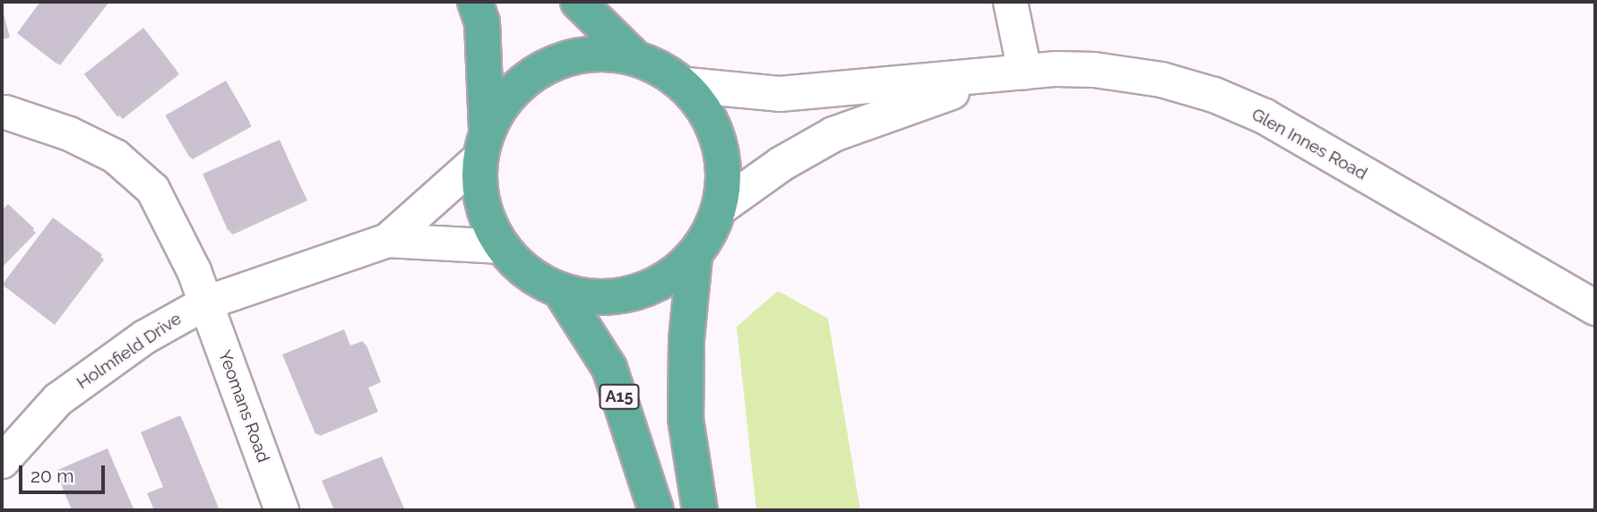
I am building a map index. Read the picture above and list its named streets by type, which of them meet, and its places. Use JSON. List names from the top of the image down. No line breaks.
{"streets":{"highway":["A15"],"main road":["Glen Innes Road"],"street":["Holmfield Drive","Yeomans Road"]},"crossings":[["Glen Innes Road","A15"],["Holmfield Drive","A15"],["Holmfield Drive","Yeomans Road"]],"scale_bar":"20 m"}
